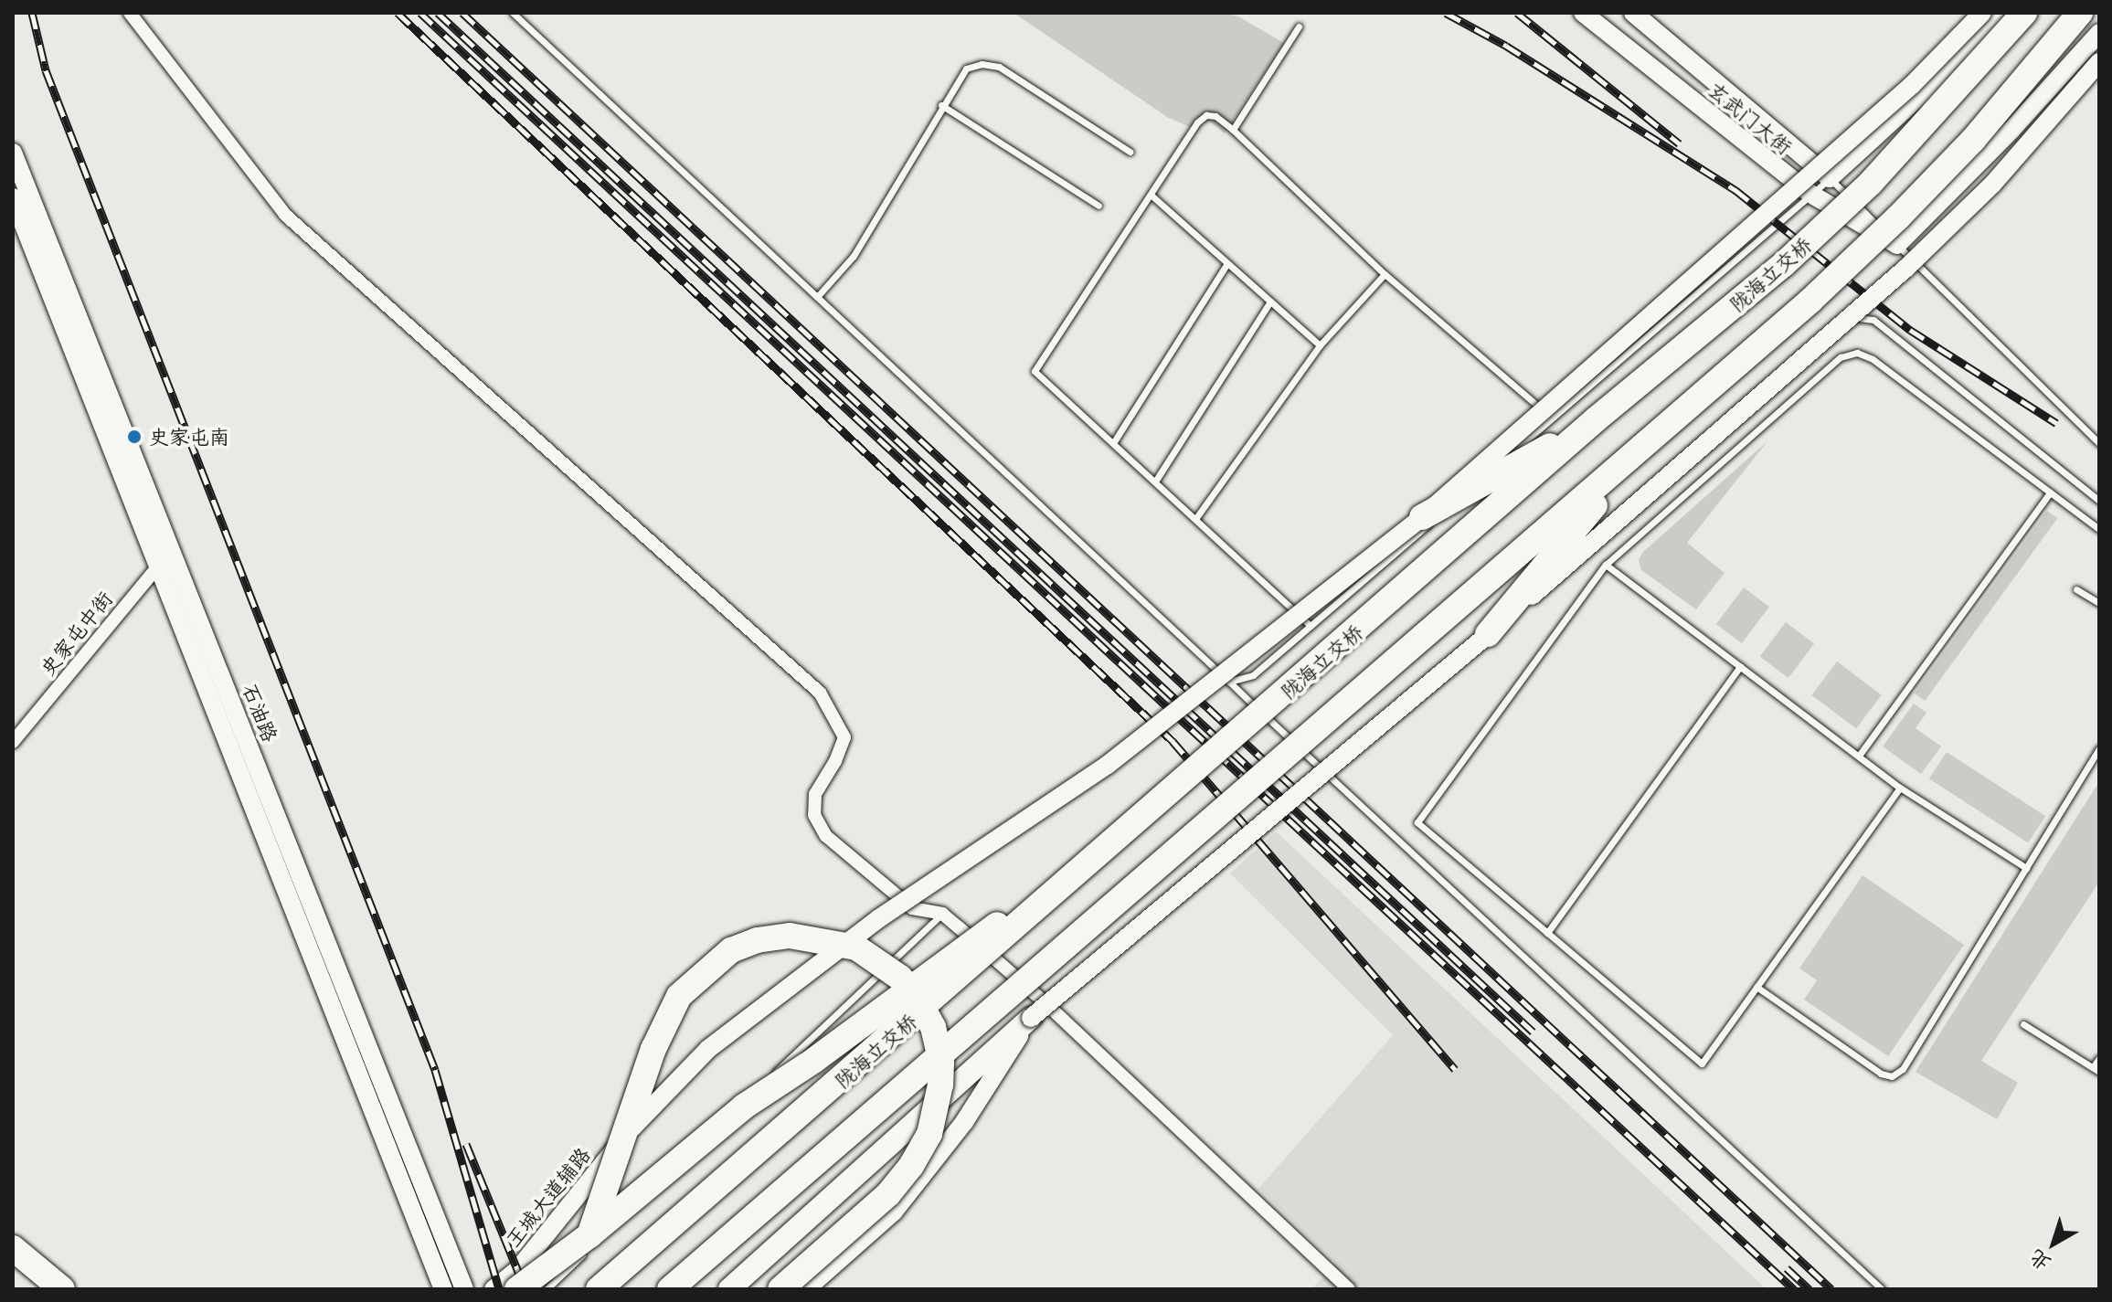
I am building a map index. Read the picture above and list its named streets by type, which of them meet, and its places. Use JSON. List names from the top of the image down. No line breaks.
{"streets":{"highway":["陇海立交桥"],"main road":["玄武门大街","石油路","王城大道辅路"],"street":["史家屯中街"]},"crossings":[["史家屯中街","石油路"]],"places":["史家屯南"],"north":"bottom left"}
